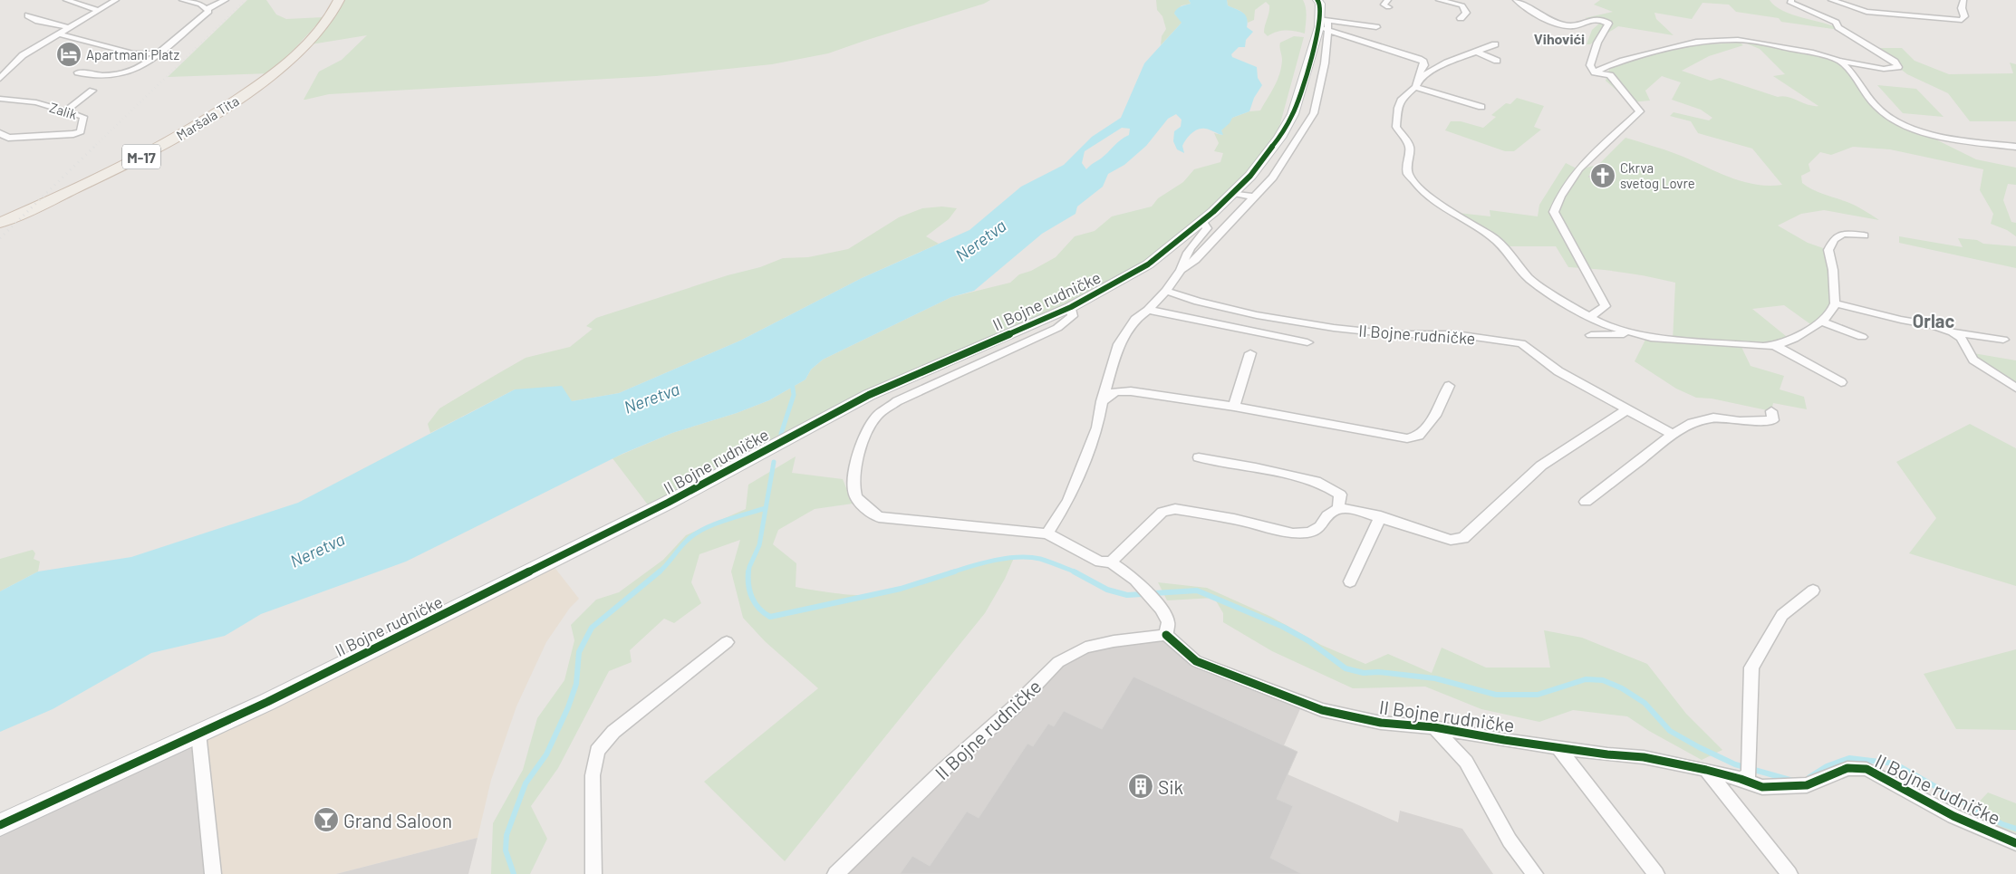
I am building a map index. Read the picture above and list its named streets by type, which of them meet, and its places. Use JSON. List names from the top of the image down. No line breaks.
{"streets":{"main road":["Maršala Tita","M-17"],"street":["Zalik","II Bojne rudničke"]},"districts":["Vihovići","Orlac"],"water":["Neretva"],"places":{"hotel":["Apartmani Platz"],"church":["Ckrva svetog Lovre"],"building":["Sik"],"bar":["Grand Saloon"]}}
